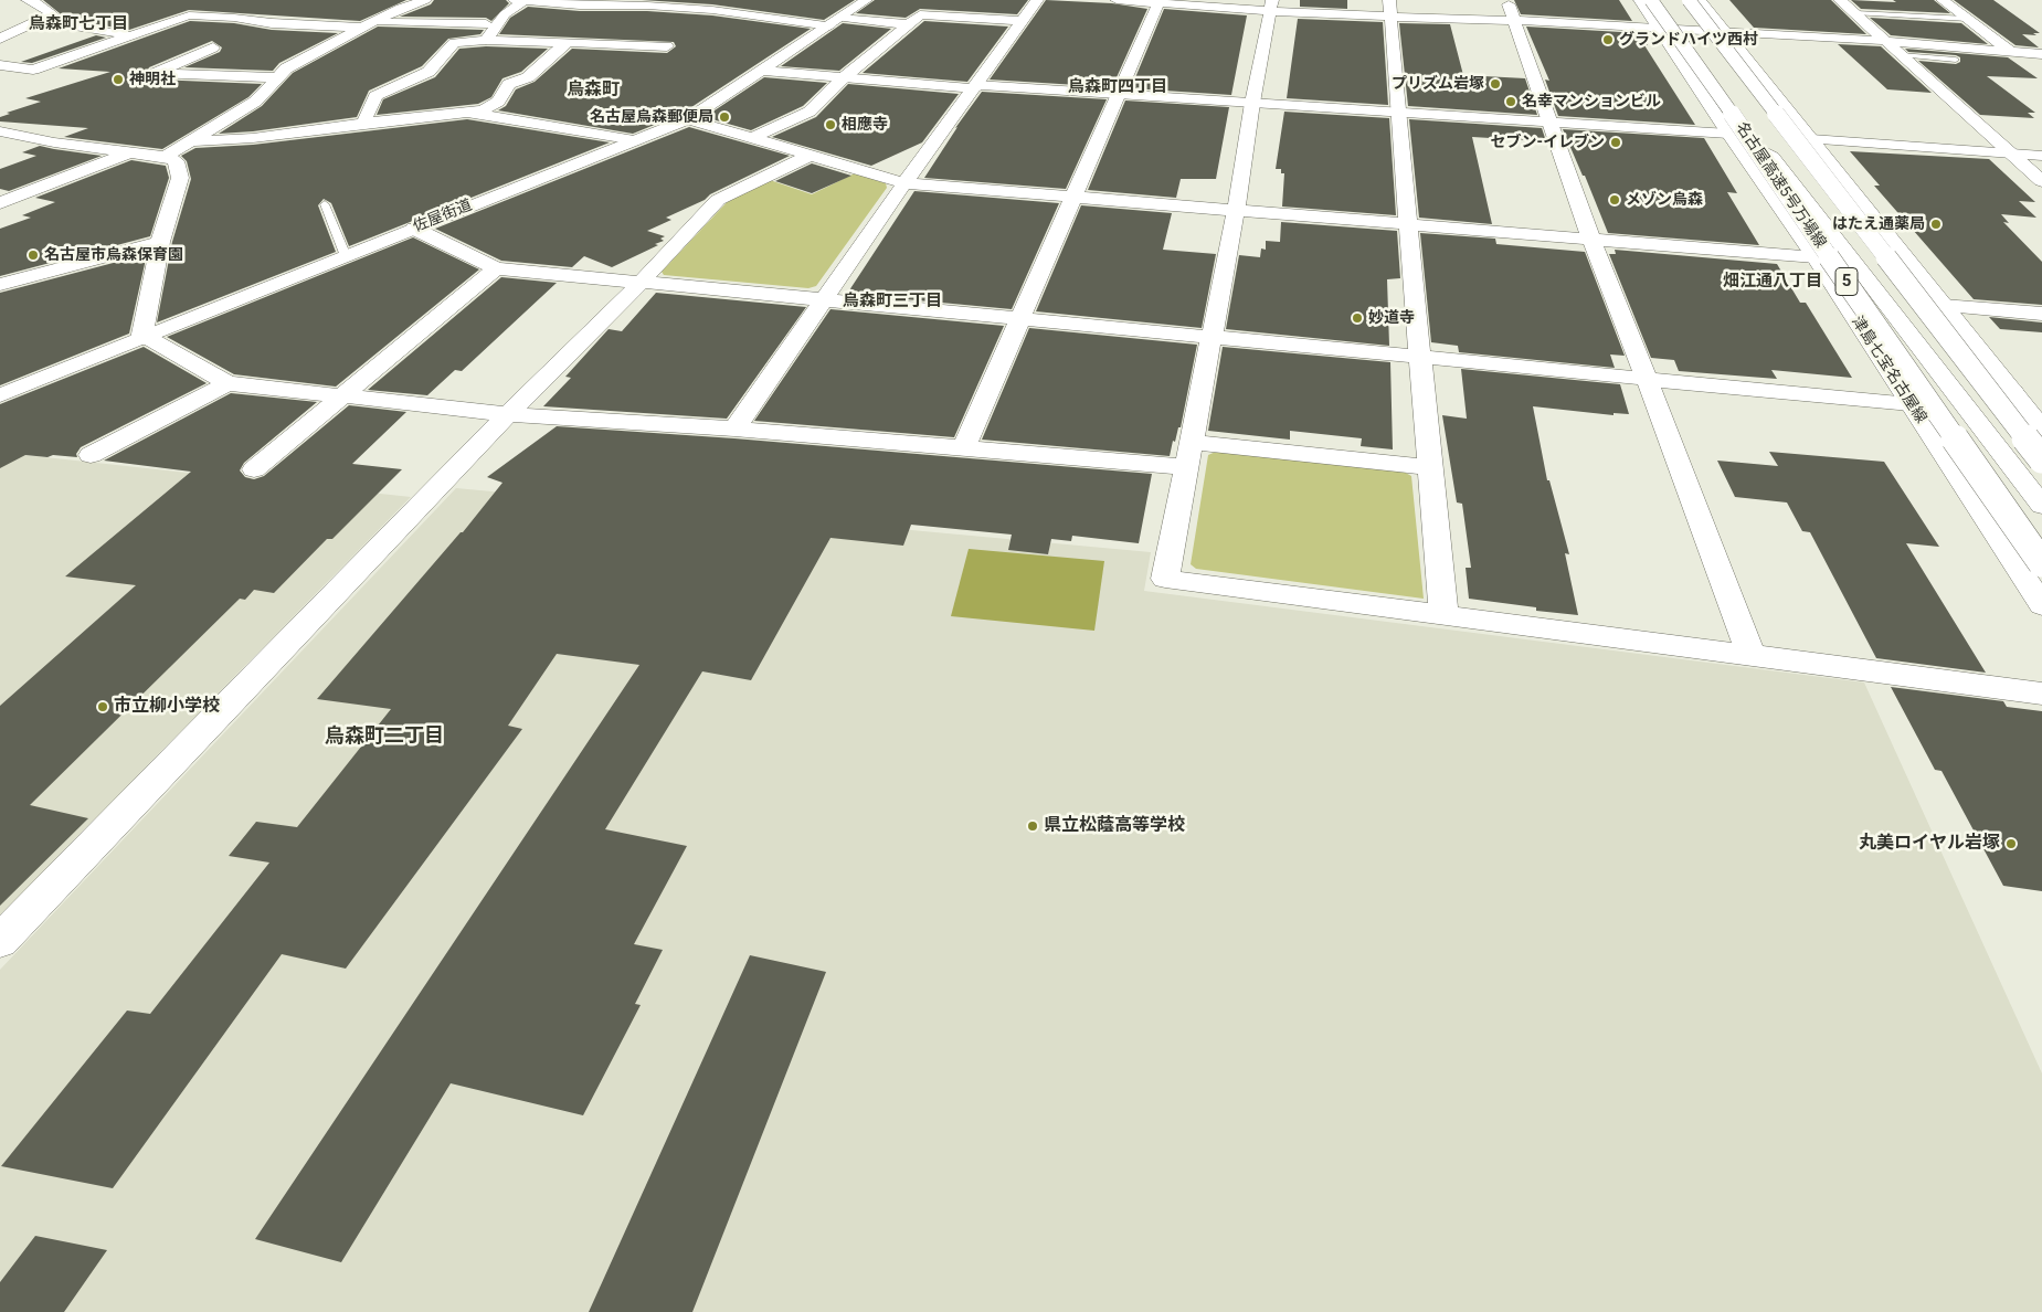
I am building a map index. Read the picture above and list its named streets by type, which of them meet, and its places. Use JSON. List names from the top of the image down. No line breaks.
{"streets":{"main road":["名古屋高速5号万場線","佐屋街道","5","津島七宝名古屋線"]},"districts":["烏森町七丁目","烏森町四丁目","烏森町","畑江通八丁目","烏森町三丁目","烏森町二丁目"],"places":["グランドハイツ西村","神明社","プリズム岩塚","名幸マンションビル","名古屋烏森郵便局","相應寺","セブン-イレブン","メゾン烏森","はたえ通薬局","名古屋市烏森保育園","妙道寺","市立柳小学校","県立松蔭高等学校","丸美ロイヤル岩塚"]}
